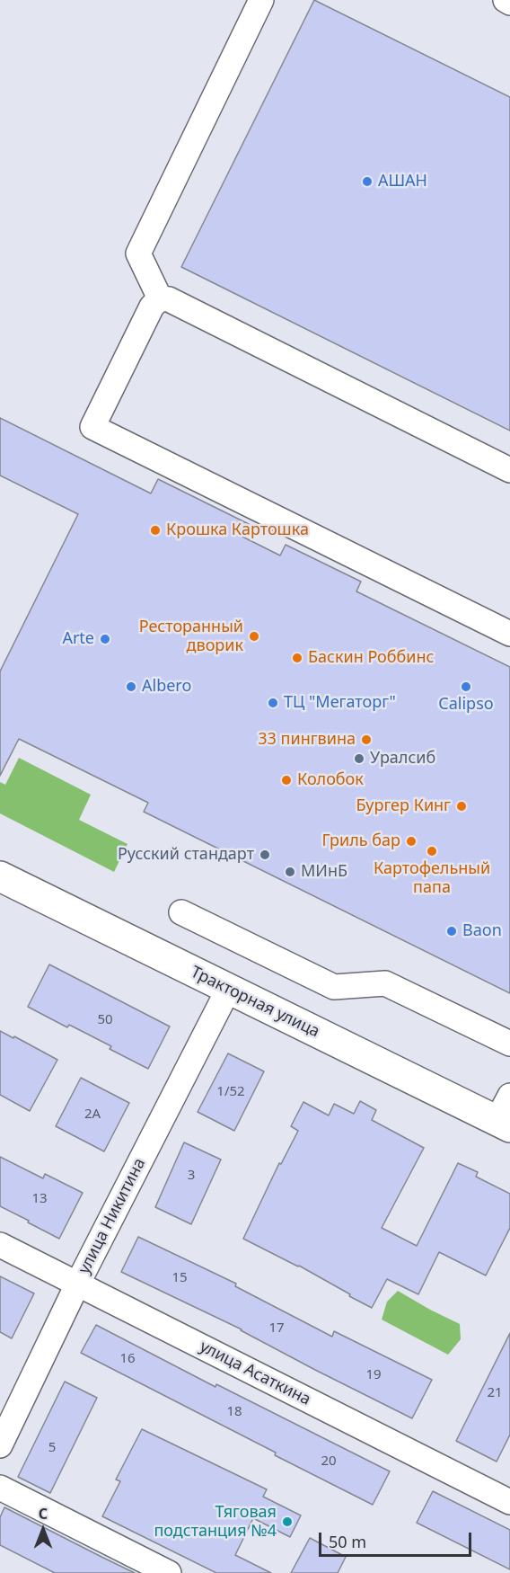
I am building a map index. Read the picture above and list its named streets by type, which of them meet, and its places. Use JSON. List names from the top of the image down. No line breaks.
{"streets":{"main road":["Тракторная улица"],"street":["улица Никитина","улица Асаткина"]},"crossings":[["Тракторная улица","улица Никитина"],["улица Никитина","улица Асаткина"]],"places":["АШАН","Крошка Картошка","Ресторанный дворик","Arte","Баскин Роббинс","Albero","Calipso","ТЦ \"Мегаторг\"","33 пингвина","Уралсиб","Колобок","Бургер Кинг","Гриль бар","Картофельный папа","Русский стандарт","МИнБ","Baon","Тяговая подстанция №4"],"house_numbers":["50","1/52","2А","3","13","15","17","16","19","21","18","5","20"],"scale_bar":"50 m","north":"top"}
